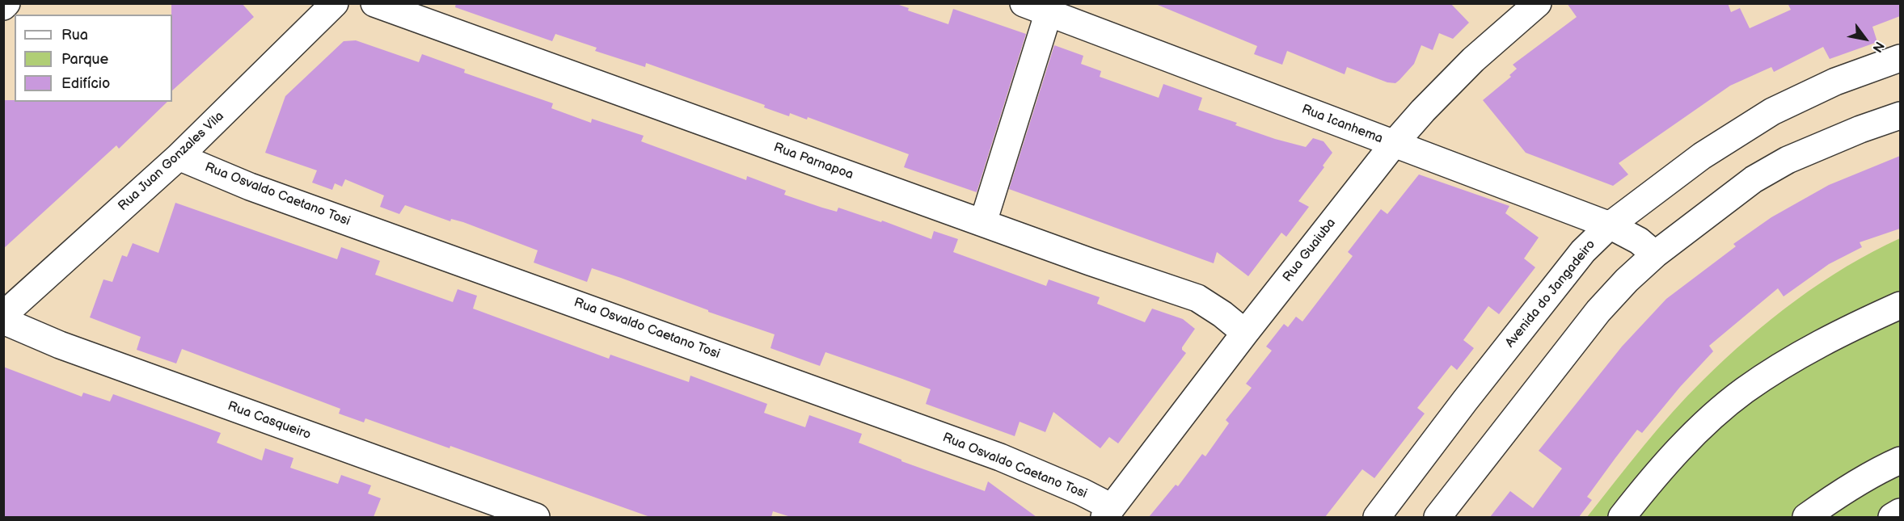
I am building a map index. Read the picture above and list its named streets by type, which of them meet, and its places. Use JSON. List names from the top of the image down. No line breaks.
{"streets":{"street":["Rua Icanhema","Rua Juan Gonzales Vila","Rua Parnapoa","Rua Osvaldo Caetano Tosi","Rua Guaiuba","Avenida do Jangadeiro","Rua Casqueiro"]},"crossings":[["Rua Icanhema","Rua Guaiuba"],["Rua Icanhema","Avenida do Jangadeiro"],["Rua Juan Gonzales Vila","Rua Osvaldo Caetano Tosi"],["Rua Parnapoa","Rua Guaiuba"],["Rua Osvaldo Caetano Tosi","Rua Guaiuba"]],"legend":["Rua","Parque","Edifício"],"north":"bottom right"}
